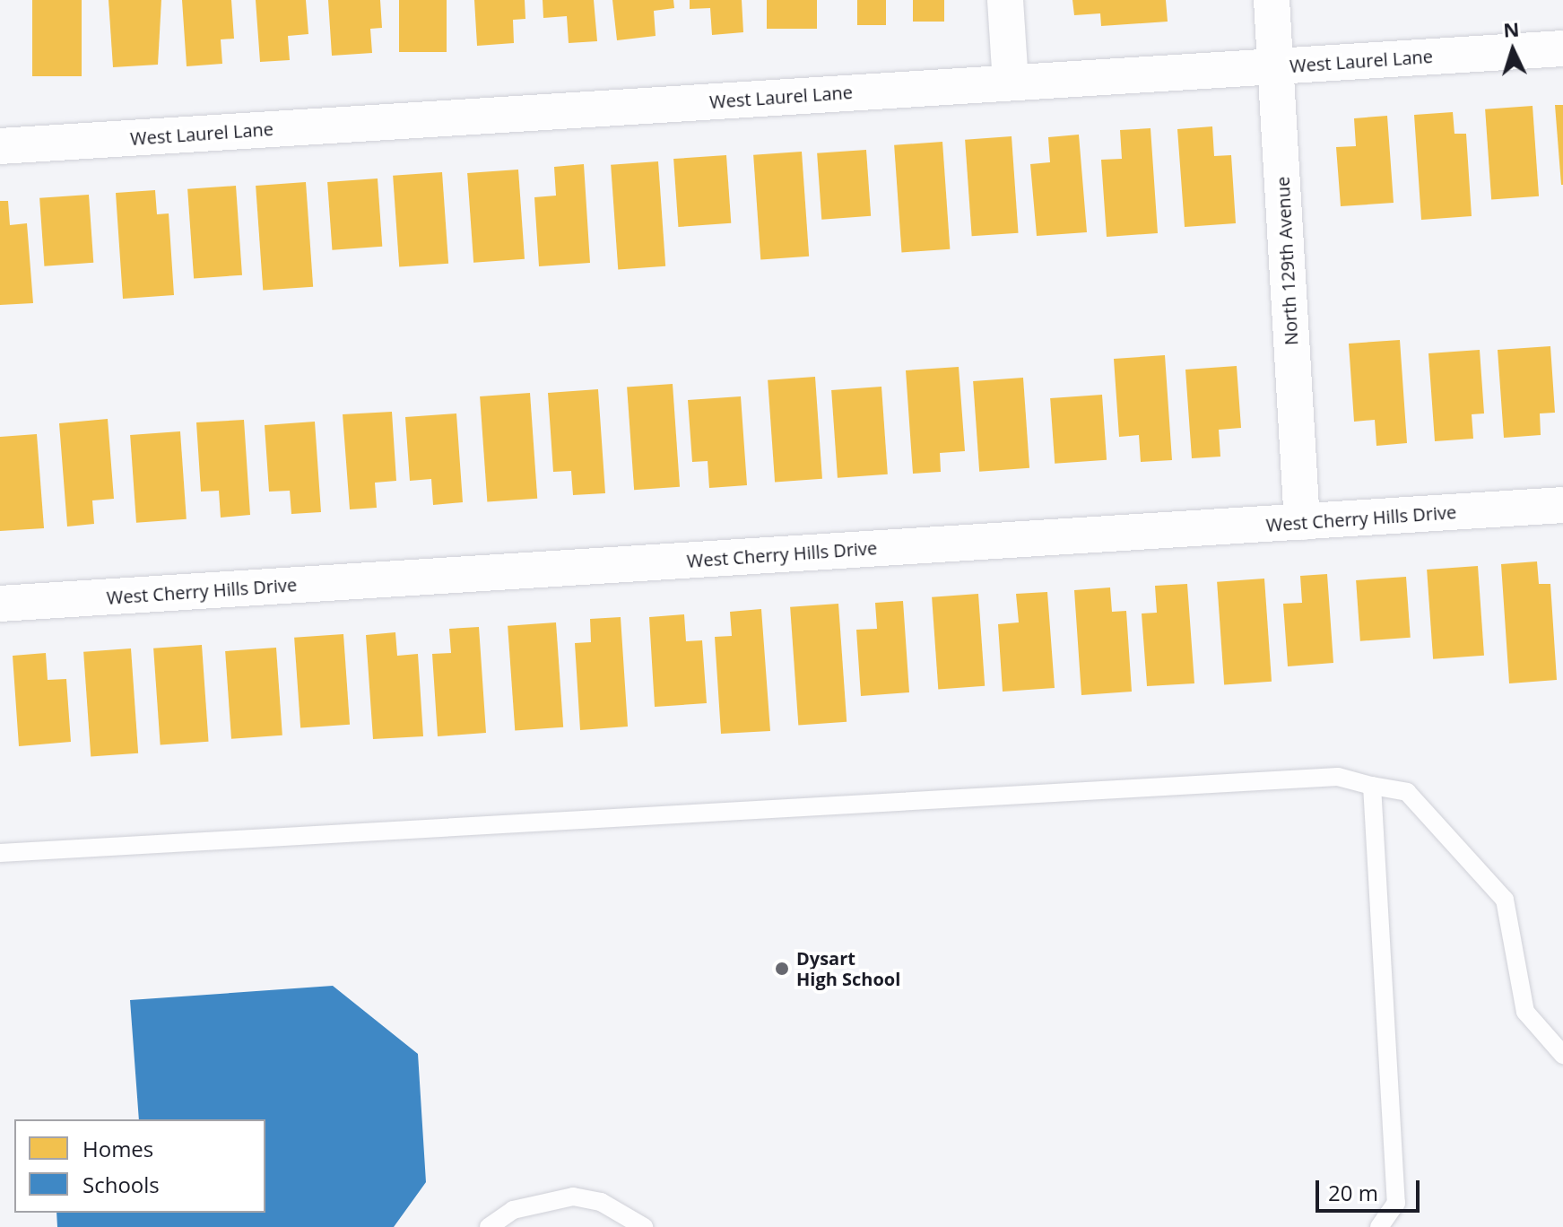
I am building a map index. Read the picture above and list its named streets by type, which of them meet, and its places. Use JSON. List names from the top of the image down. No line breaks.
{"streets":{"street":["West Laurel Lane","North 129th Avenue","West Cherry Hills Drive"]},"crossings":[["West Laurel Lane","North 129th Avenue"],["North 129th Avenue","West Cherry Hills Drive"]],"places":["Dysart High School"],"legend":["Homes","Schools"],"scale_bar":"20 m","north":"top"}
